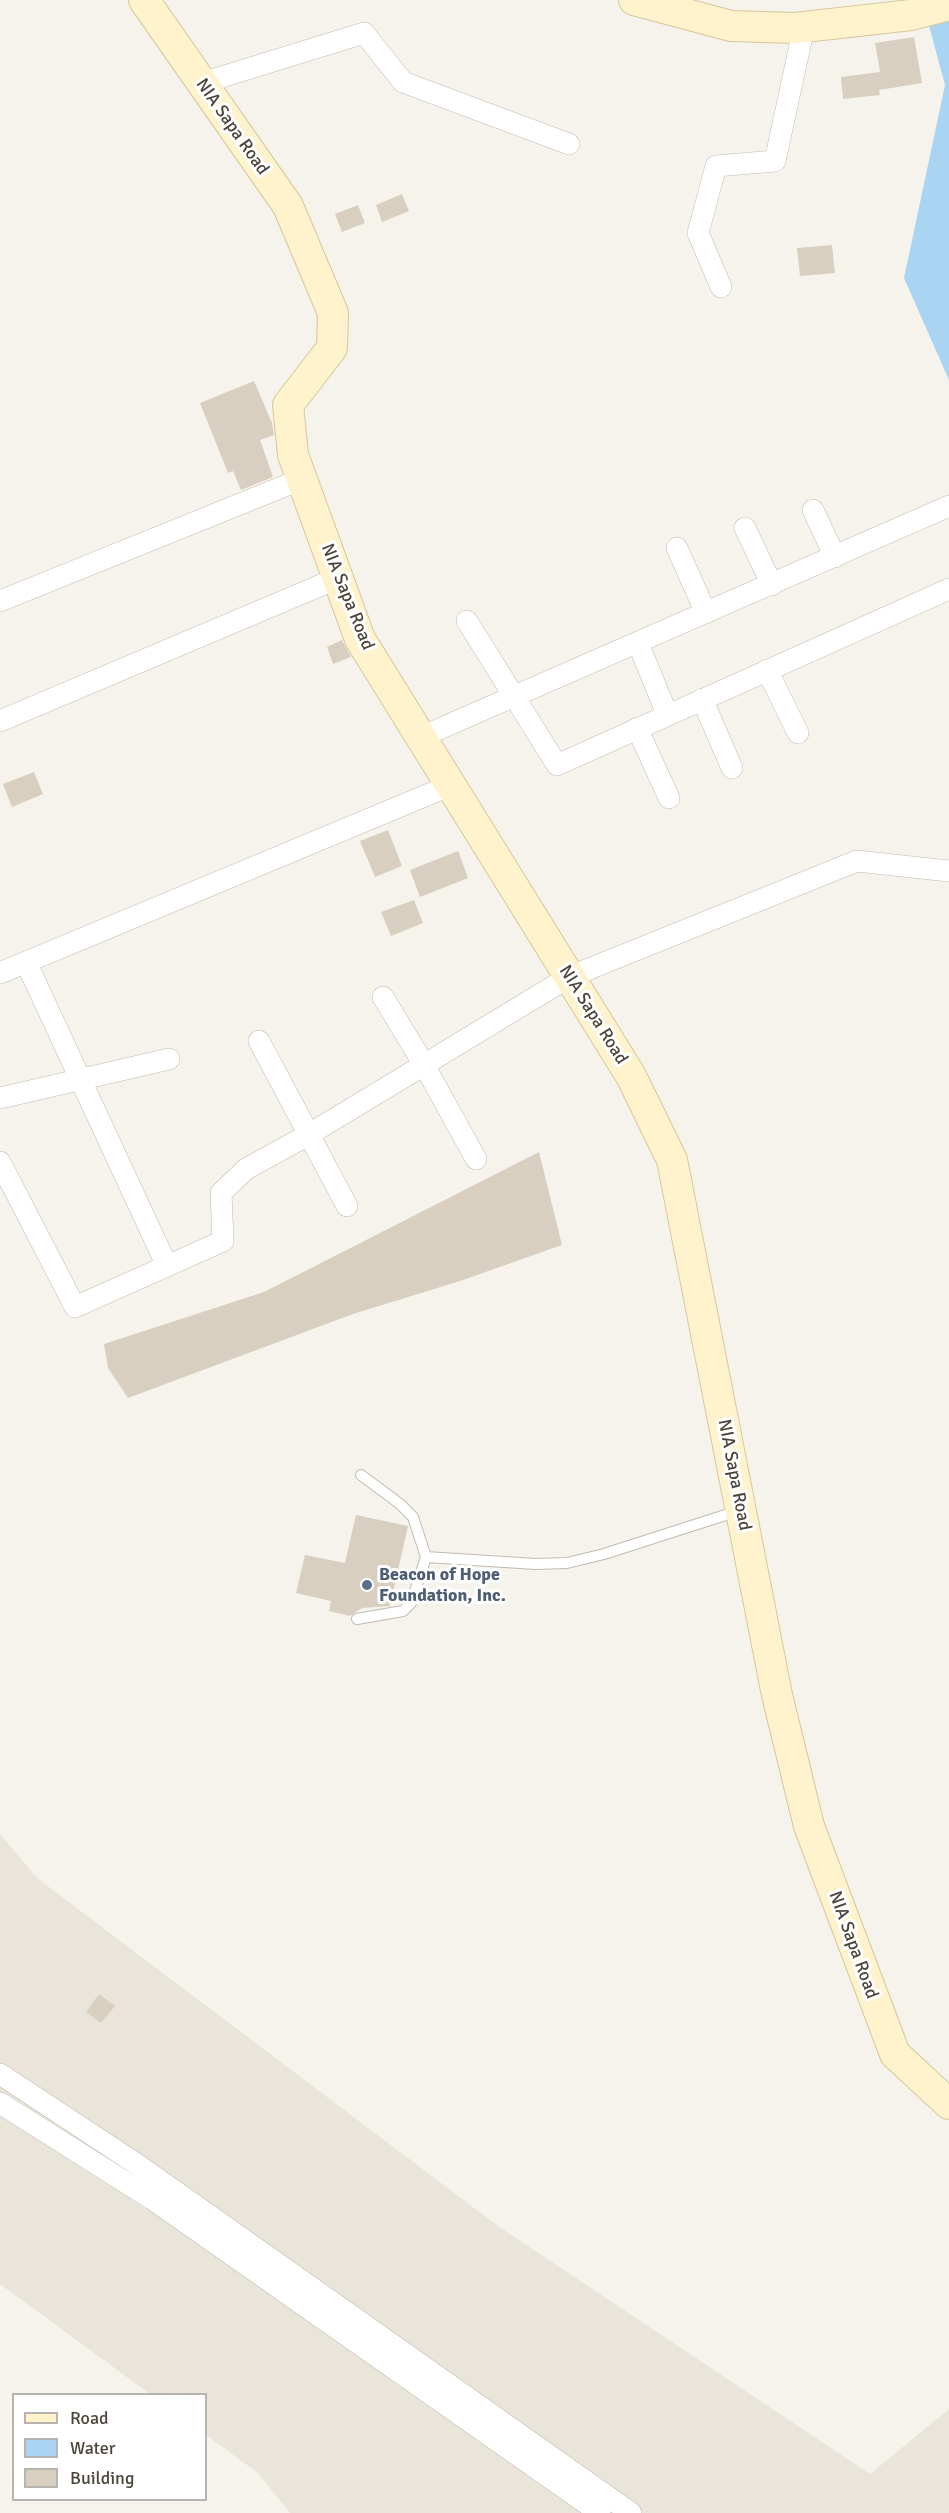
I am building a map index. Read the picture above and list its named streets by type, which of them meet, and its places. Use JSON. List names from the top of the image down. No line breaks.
{"streets":{"street":["NIA Sapa Road"]},"places":["Beacon of Hope Foundation, Inc."],"legend":["Road","Water","Building"]}
